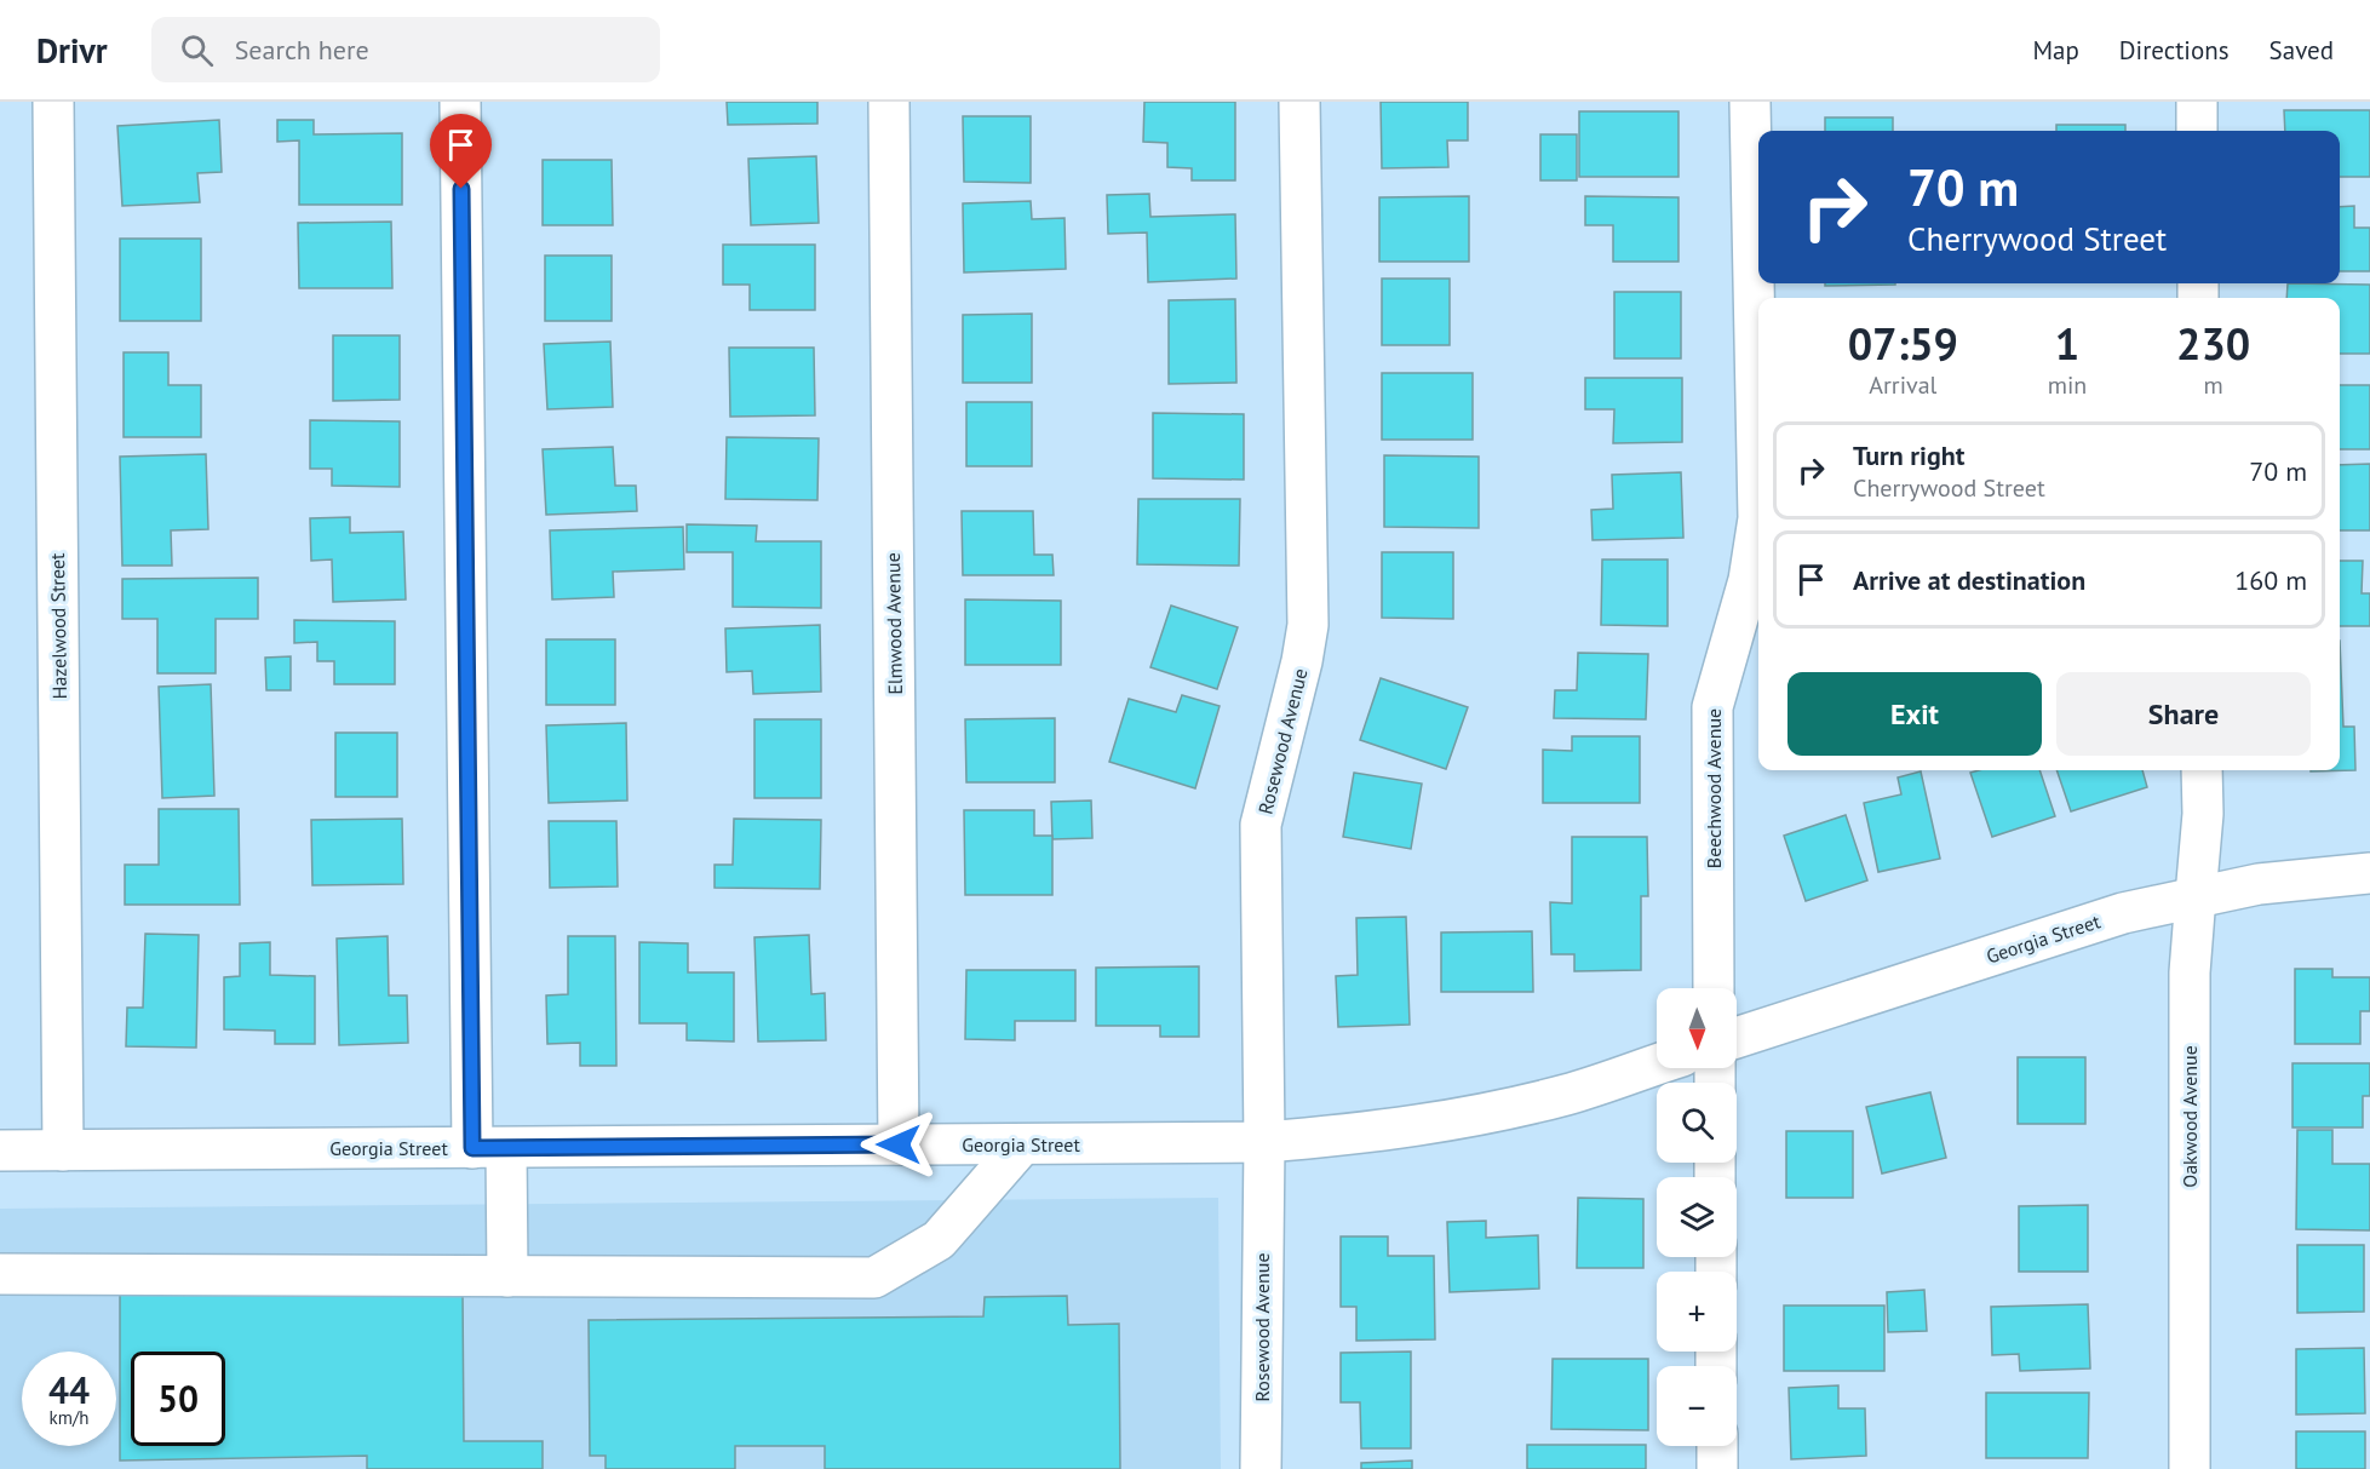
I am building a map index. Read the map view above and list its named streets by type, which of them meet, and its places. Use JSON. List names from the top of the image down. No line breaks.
{"streets":{"street":["Elmwood Avenue","Hazelwood Street","Rosewood Avenue","Beechwood Avenue","Georgia Street","Oakwood Avenue"]},"crossings":[["Elmwood Avenue","Georgia Street"],["Hazelwood Street","Georgia Street"],["Rosewood Avenue","Georgia Street"],["Georgia Street","Oakwood Avenue"]],"north":"bottom","page":{"header":"Drivr","search":"Search here","nav":["Map","Directions","Saved"],"turn":["70 m","Cherrywood Street"],"eta":["07:59","Arrival","1","min","230","m"],"list":[{"name":"Turn right","note":"Cherrywood Street","value":"70 m"},{"name":"Arrive at destination","value":"160 m"}],"buttons":["Exit","Share"],"map_buttons":["+","−"],"speed":"44 km/h","limit":"50"}}
